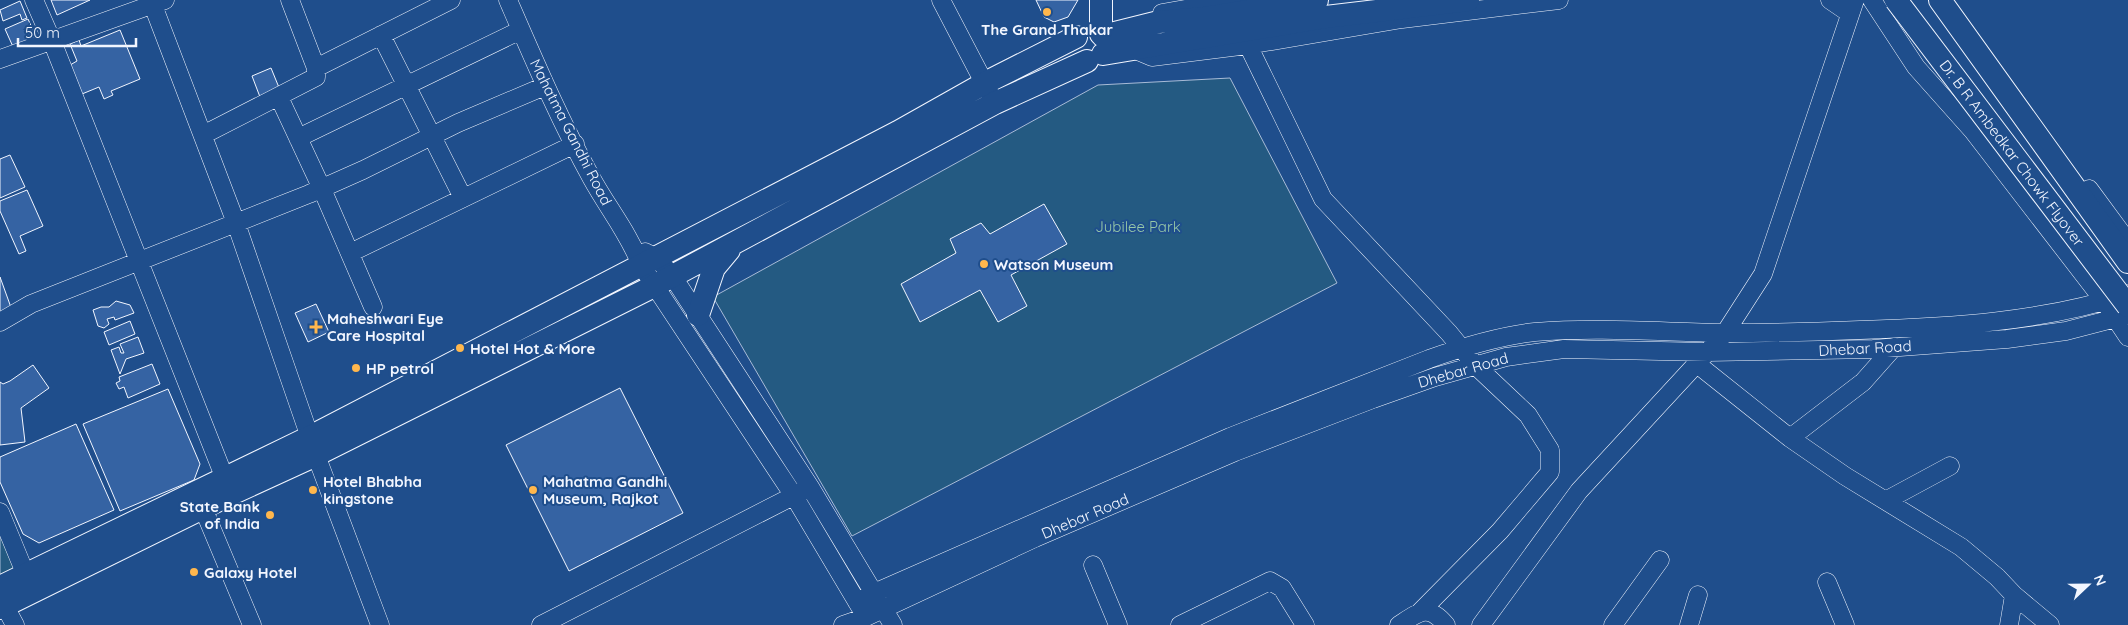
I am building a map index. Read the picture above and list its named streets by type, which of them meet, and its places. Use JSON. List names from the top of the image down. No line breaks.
{"streets":{"main road":["Dr. B R Ambedkar Chowk Flyover"],"street":["Mahatma Gandhi Road","Dhebar Road"]},"crossings":[["Dr. B R Ambedkar Chowk Flyover","Dhebar Road"]],"parks":["Jubilee Park"],"places":{"other":["The Grand Thakar","Watson Museum","Hotel Hot & More","HP petrol","Hotel Bhabha kingstone","Mahatma Gandhi Museum, Rajkot","State Bank of India","Galaxy Hotel"],"health":["Maheshwari Eye Care Hospital"]},"scale_bar":"50 m","north":"right"}
